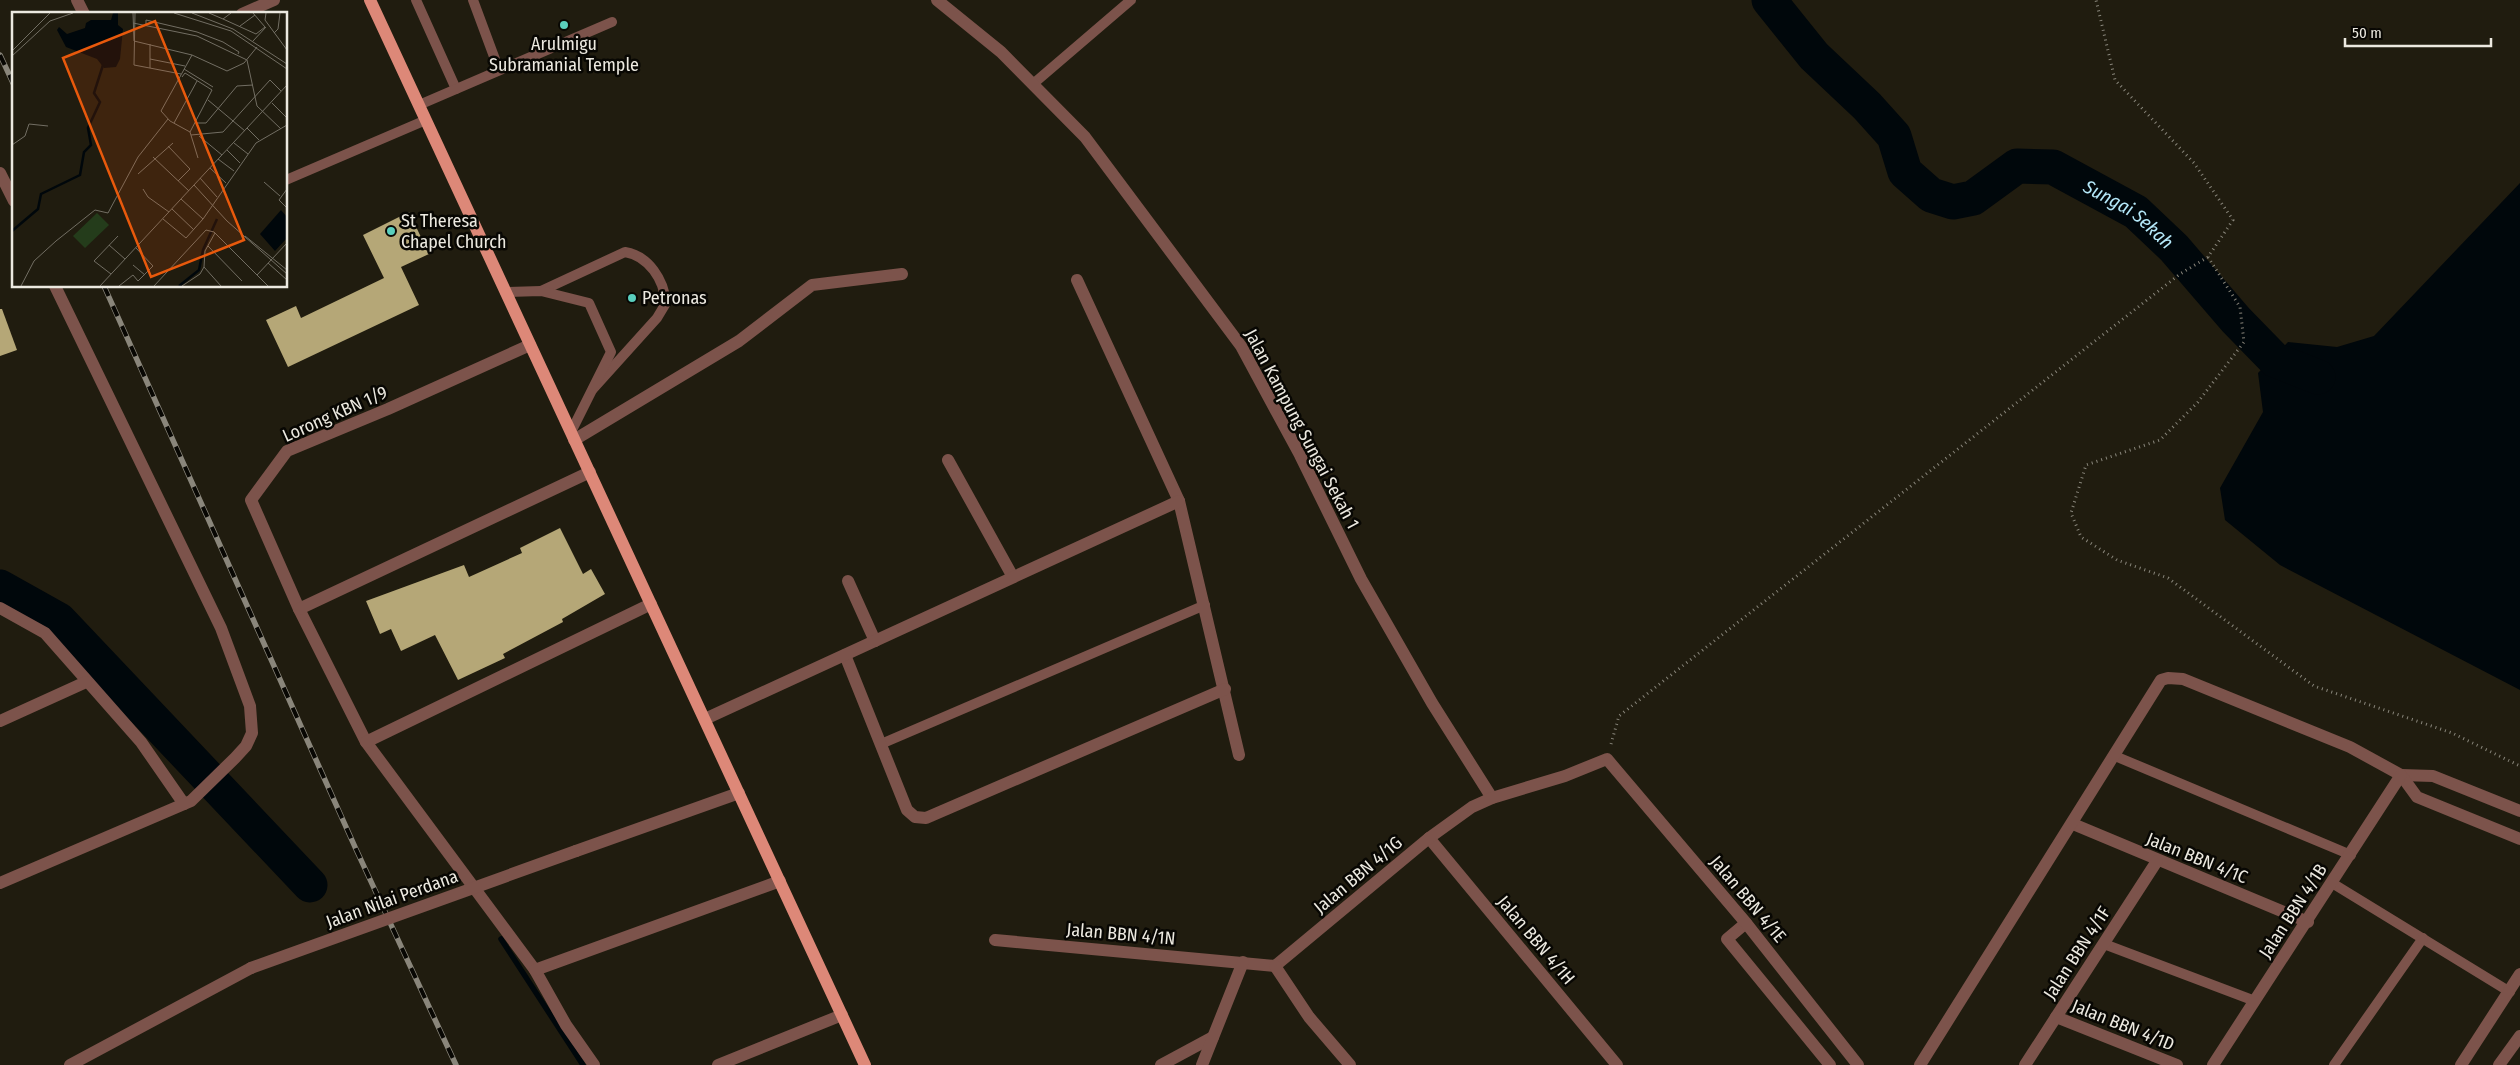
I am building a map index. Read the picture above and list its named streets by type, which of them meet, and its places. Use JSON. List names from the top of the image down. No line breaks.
{"streets":{"street":["Lorong KBN 1/9","Jalan Kampung Sungai Sekah 1","Jalan BBN 4/1C","Jalan BBN 4/1G","Jalan Nilai Perdana","Jalan BBN 4/1E","Jalan BBN 4/1B","Jalan BBN 4/1N","Jalan BBN 4/1H","Jalan BBN 4/1F","Jalan BBN 4/1D"]},"crossings":[["Jalan Kampung Sungai Sekah 1","Jalan BBN 4/1G"],["Jalan BBN 4/1C","Jalan BBN 4/1B"],["Jalan BBN 4/1C","Jalan BBN 4/1F"],["Jalan BBN 4/1G","Jalan BBN 4/1E"],["Jalan BBN 4/1G","Jalan BBN 4/1H"],["Jalan BBN 4/1F","Jalan BBN 4/1D"]],"water":["Sungai Sekah"],"places":["Arulmigu Subramanial Temple","St Theresa Chapel Church","Petronas"],"scale_bar":"50 m"}
